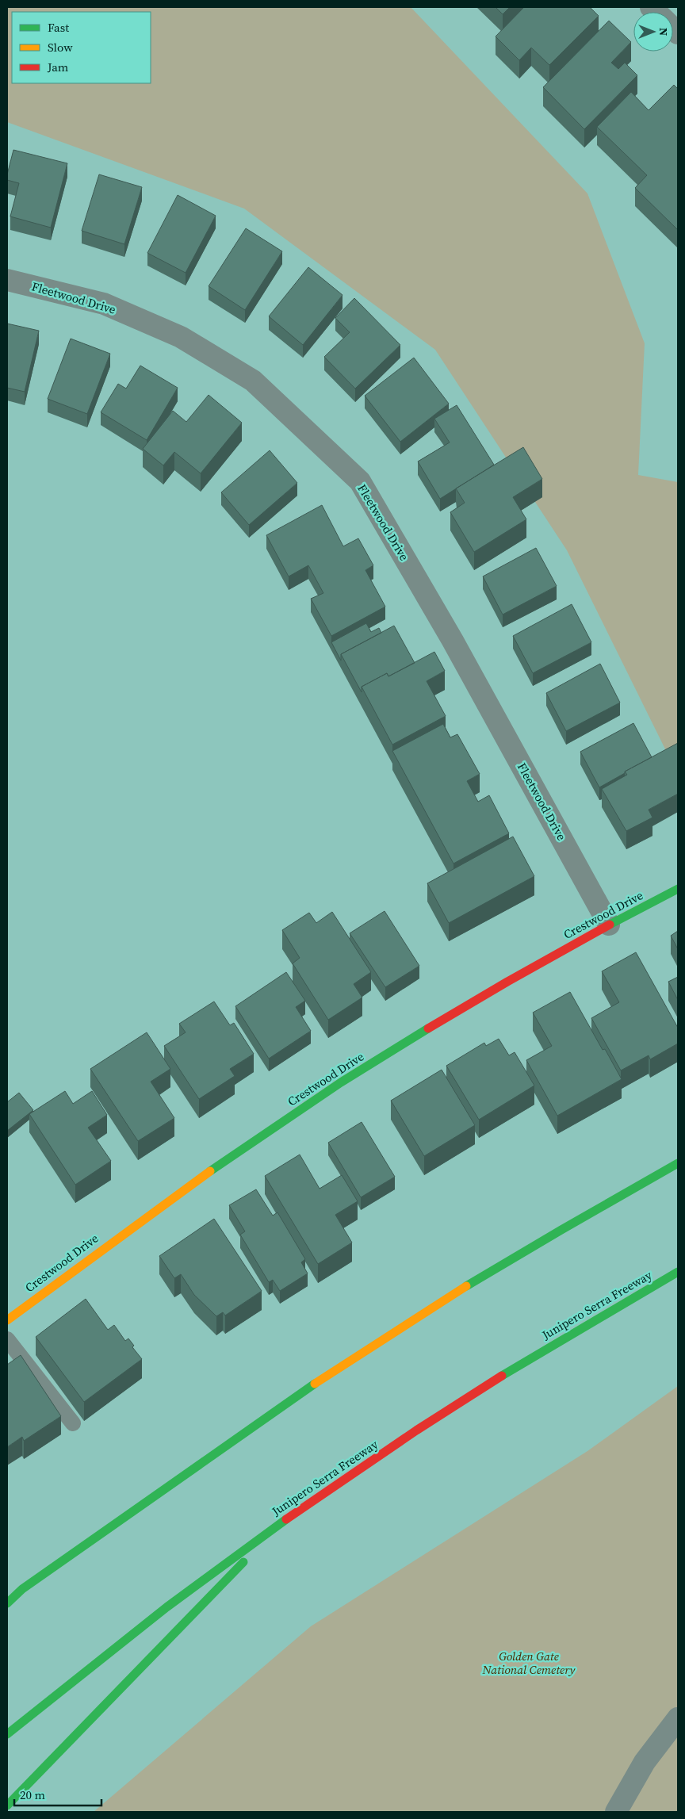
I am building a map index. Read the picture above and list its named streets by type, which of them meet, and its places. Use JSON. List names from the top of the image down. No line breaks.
{"streets":{"main road":["Crestwood Drive","Junipero Serra Freeway"],"street":["Fleetwood Drive"]},"crossings":[["Fleetwood Drive","Crestwood Drive"]],"parks":["Golden Gate National Cemetery"],"legend":["Fast","Slow","Jam"],"scale_bar":"20 m","north":"right"}
